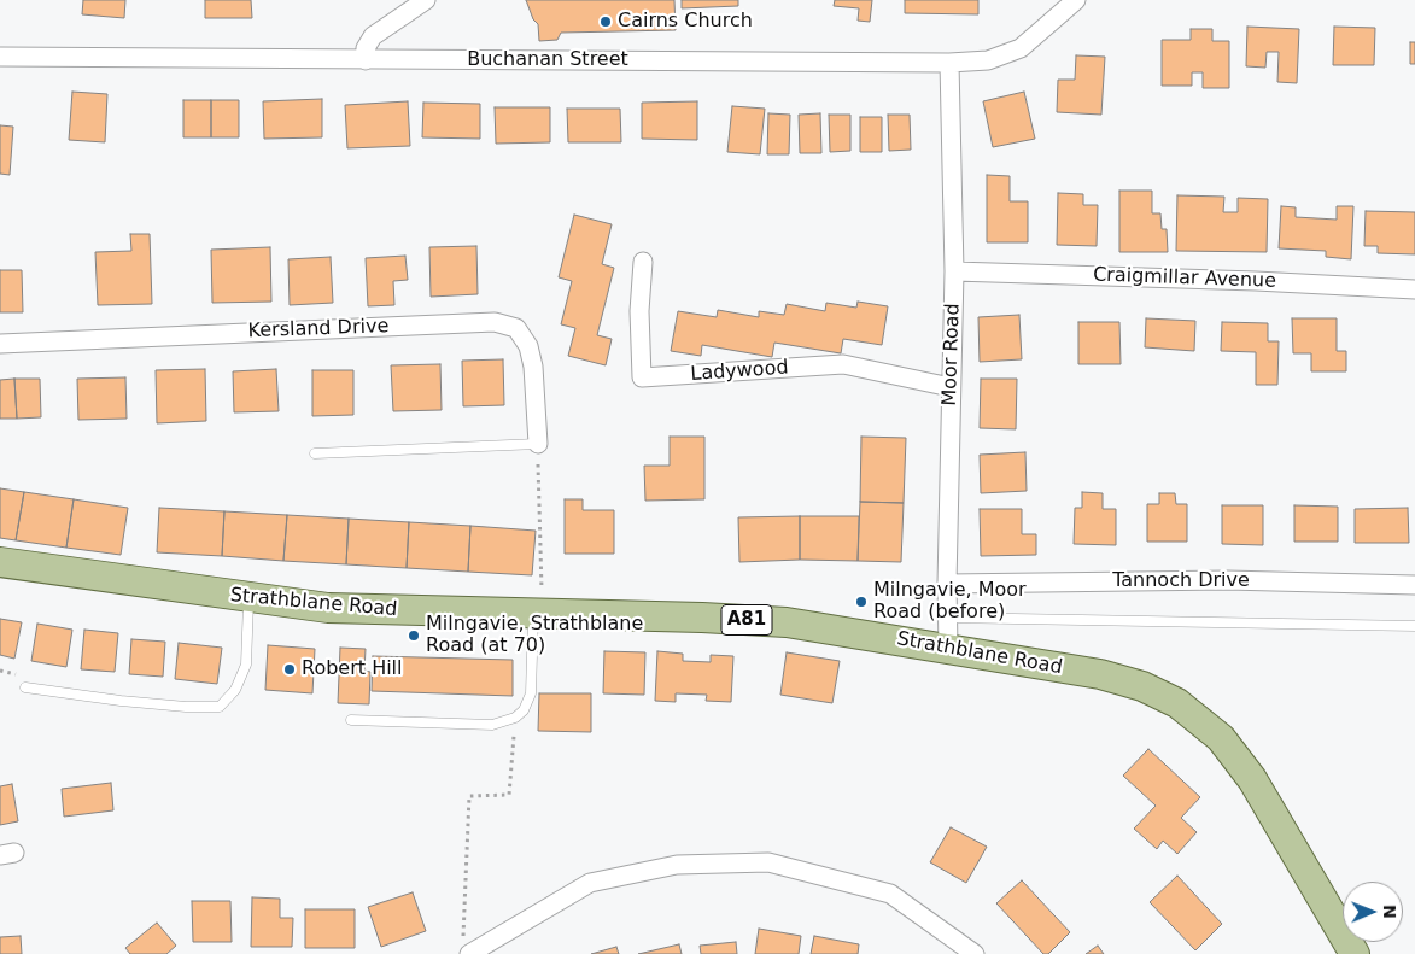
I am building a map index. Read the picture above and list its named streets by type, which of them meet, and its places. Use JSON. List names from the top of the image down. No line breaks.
{"streets":{"main road":["Strathblane Road","A81"],"street":["Buchanan Street","Craigmillar Avenue","Kersland Drive","Moor Road","Ladywood","Tannoch Drive"]},"crossings":[["Buchanan Street","Moor Road"],["Craigmillar Avenue","Moor Road"],["Moor Road","Ladywood"],["Moor Road","Tannoch Drive"],["Moor Road","Strathblane Road"]],"places":["Cairns Church","Milngavie, Moor Road (before)","Milngavie, Strathblane Road (at 70)","Robert Hill"],"north":"right"}
